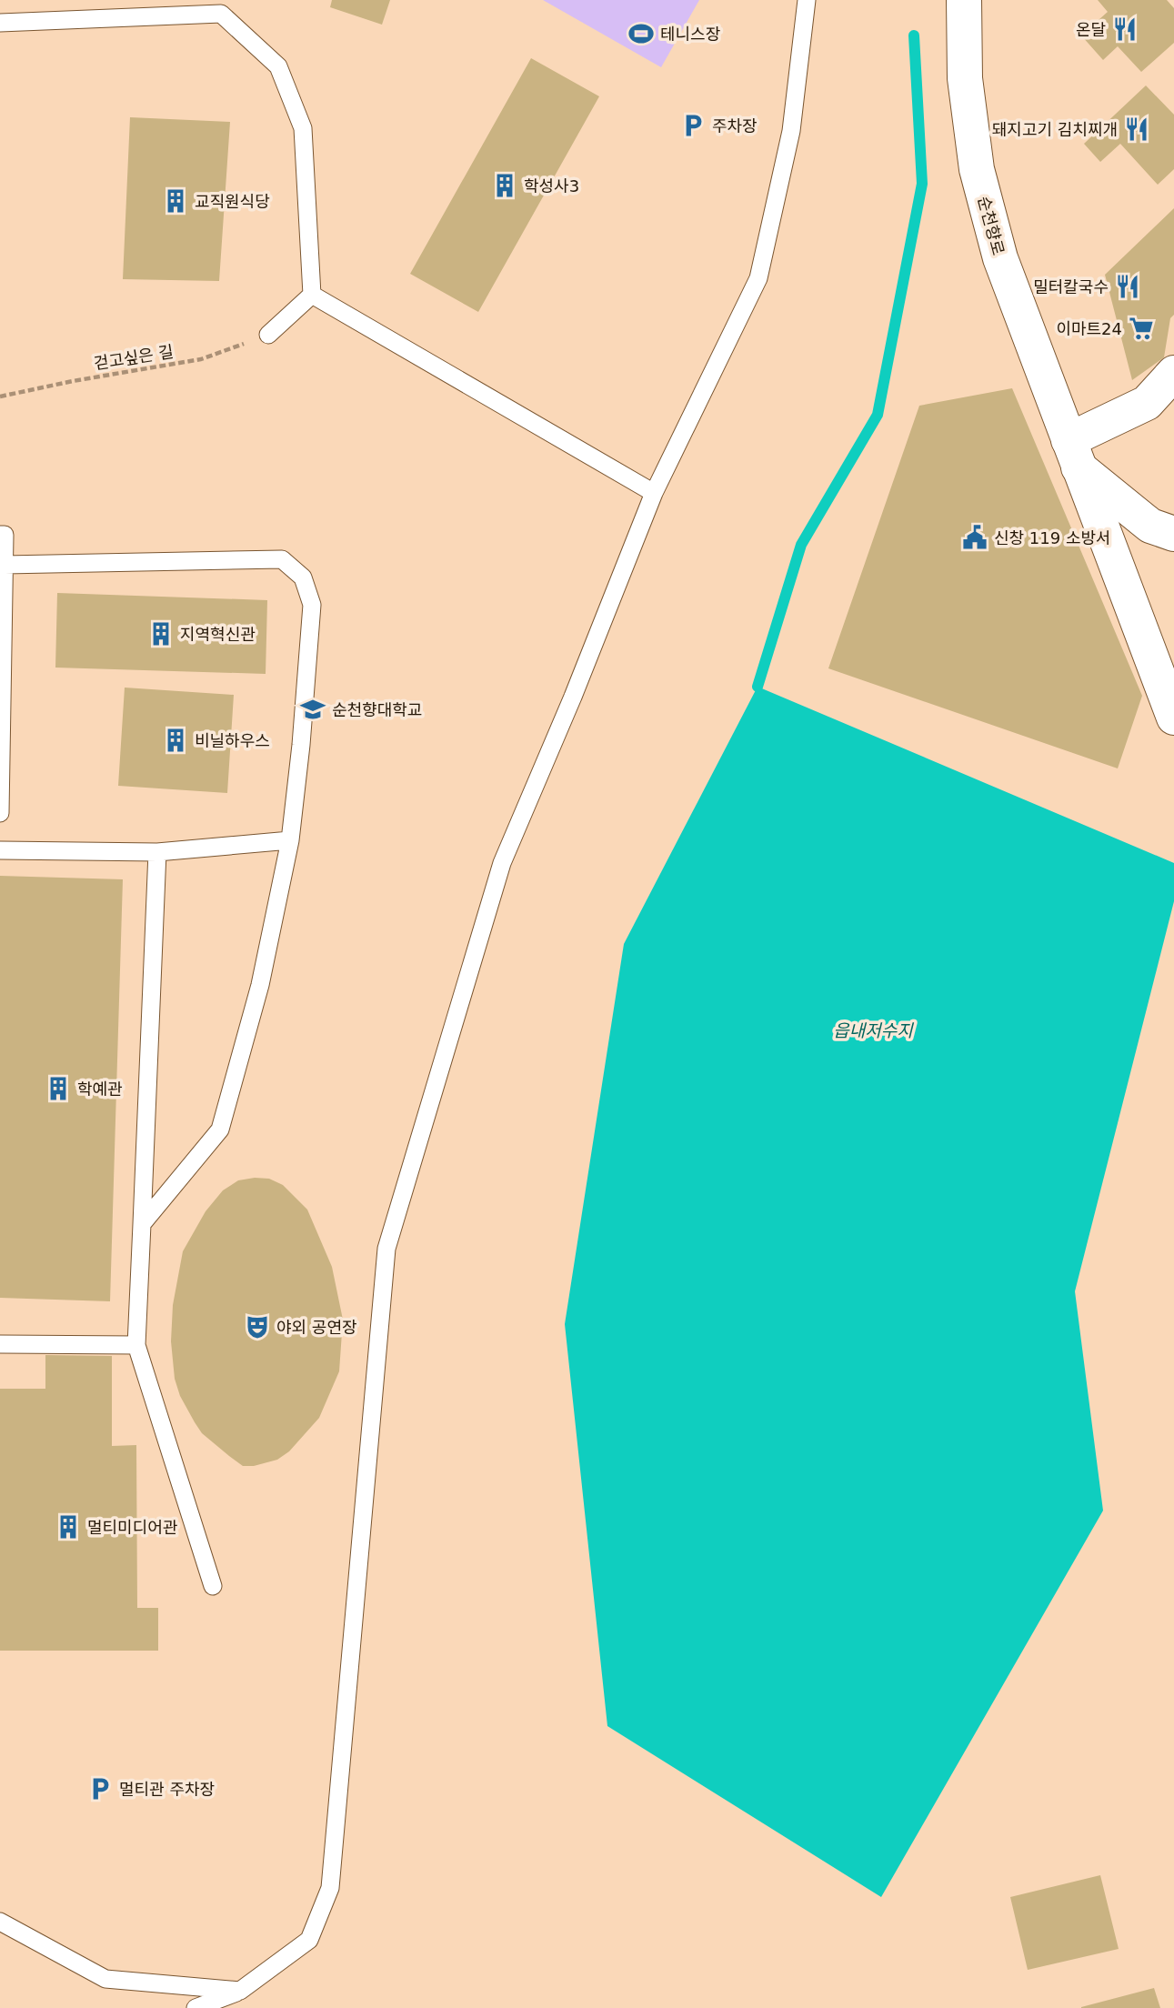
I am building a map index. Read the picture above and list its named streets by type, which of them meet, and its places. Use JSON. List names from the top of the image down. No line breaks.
{"streets":{"main road":["순천향로"],"path":["걷고싶은 길"]},"water":["읍내저수지"],"places":{"restaurant":["온달","돼지고기 김치찌개","밀터칼국수"],"sports":["테니스장"],"parking":["주차장","멀티관 주차장"],"building":["학성사3","교직원식당","지역혁신관","비닐하우스","학예관","멀티미디어관"],"supermarket":["이마트24"],"public building":["신창 119 소방서"],"school or university":["순천향대학교"],"theatre":["야외 공연장"]}}
